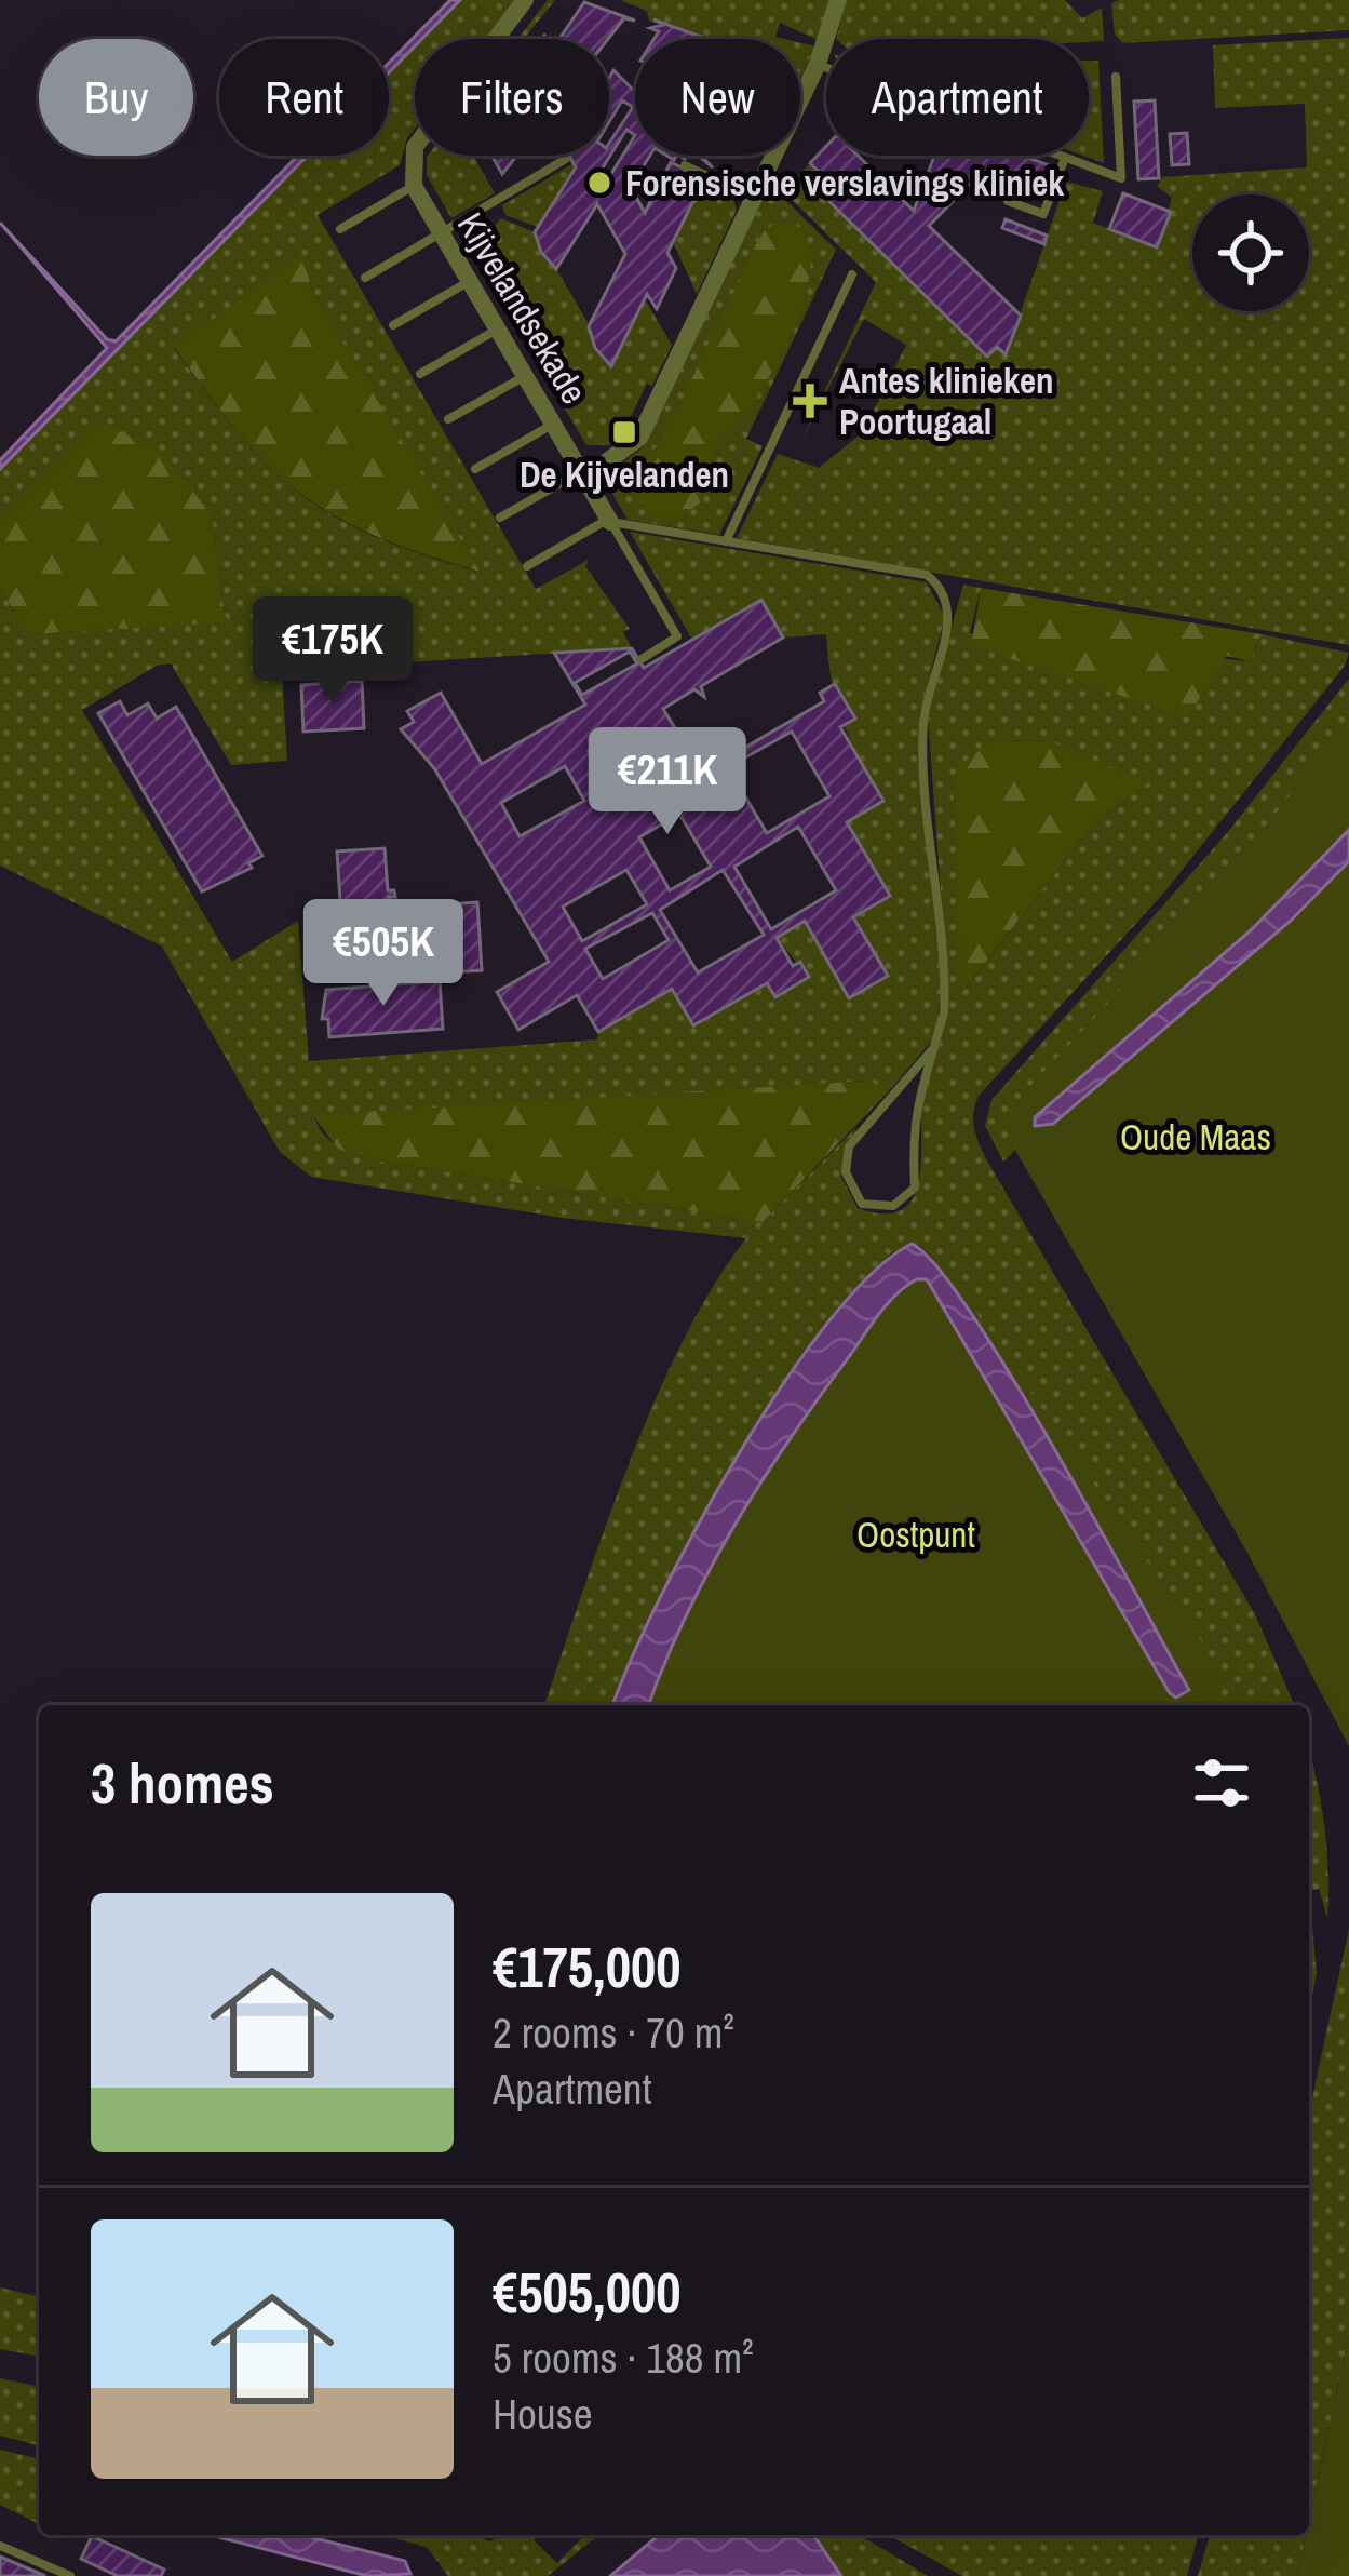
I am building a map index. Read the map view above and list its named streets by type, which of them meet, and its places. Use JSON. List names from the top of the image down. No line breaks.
{"streets":{"street":["Kijvelandsekade"]},"parks":["Oude Maas","Oostpunt"],"places":{"other":["Forensische verslavings kliniek"],"health":["Antes klinieken Poortugaal"],"transit":["De Kijvelanden"]},"page":{"chip":["Buy","Rent","Filters","New","Apartment"],"price":["€175K","€211K","€505K"],"heading":"3 homes","list":[{"name":"€175,000","note":"2 rooms · 70 m² · Apartment"},{"name":"€505,000","note":"5 rooms · 188 m² · House"}]}}
